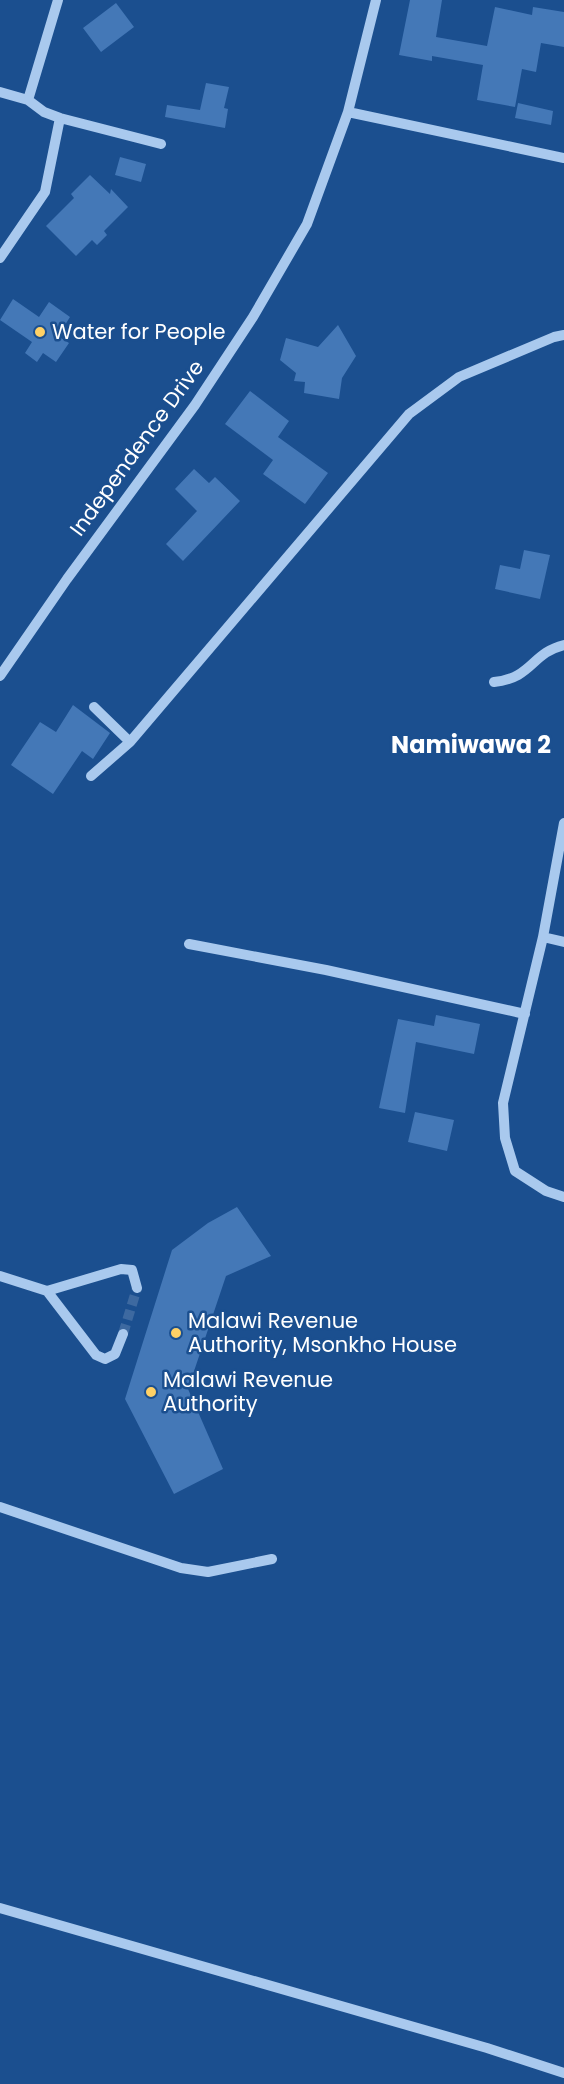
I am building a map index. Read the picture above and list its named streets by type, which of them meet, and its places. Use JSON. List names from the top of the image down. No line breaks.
{"streets":{"street":["Independence Drive"]},"districts":["Namiwawa 2"],"places":["Water for People","Malawi Revenue Authority, Msonkho House","Malawi Revenue Authority"]}
